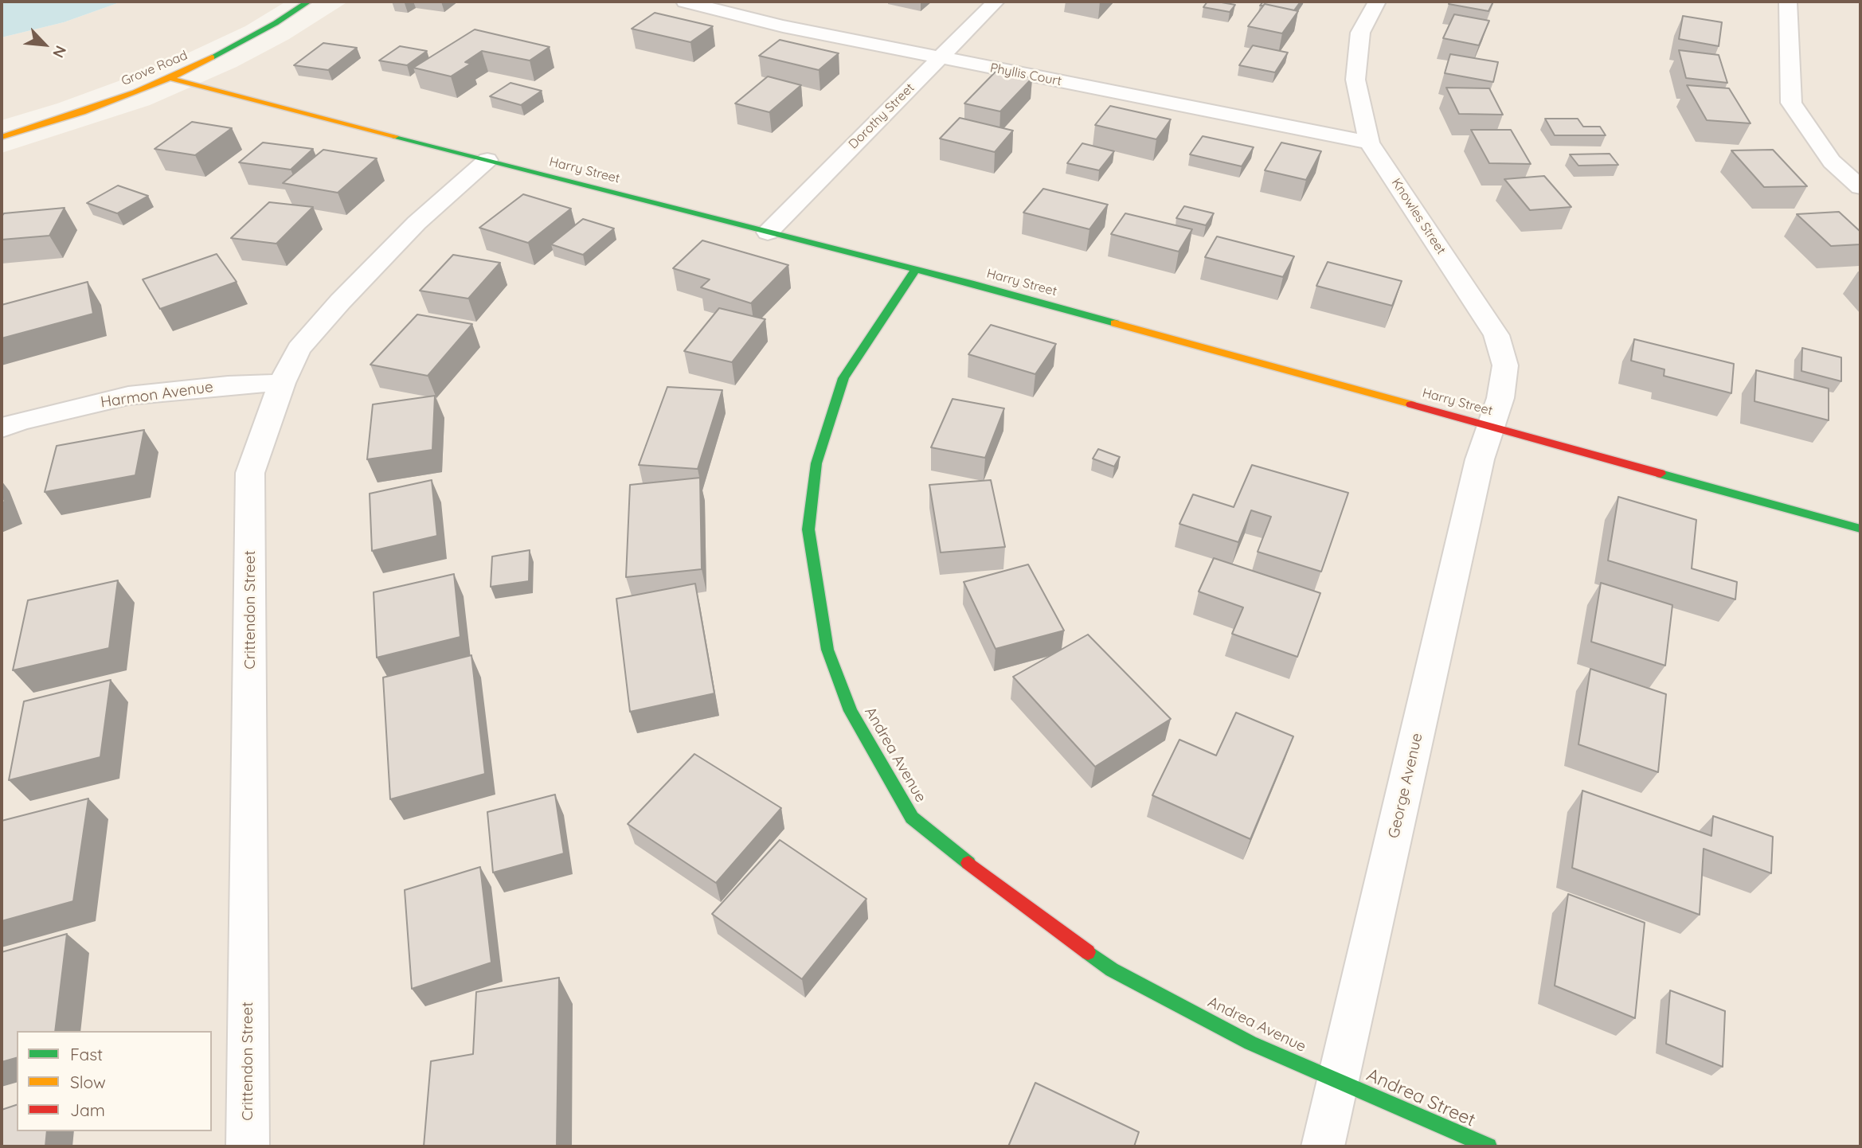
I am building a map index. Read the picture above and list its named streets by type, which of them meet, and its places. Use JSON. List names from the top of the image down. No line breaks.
{"streets":{"street":["Grove Road","Phyllis Court","Dorothy Street","Harry Street","Knowles Street","Harmon Avenue","Crittendon Street","Andrea Avenue","George Avenue","Andrea Street"]},"crossings":[["Grove Road","Harry Street"],["Phyllis Court","Dorothy Street"],["Phyllis Court","Knowles Street"],["Dorothy Street","Harry Street"],["Harry Street","Knowles Street"],["Harry Street","Crittendon Street"],["Harry Street","Andrea Avenue"],["Harry Street","George Avenue"],["Knowles Street","George Avenue"],["Harmon Avenue","Crittendon Street"],["Andrea Avenue","George Avenue"],["Andrea Avenue","Andrea Street"],["George Avenue","Andrea Street"]],"legend":["Fast","Slow","Jam"],"north":"bottom right"}
